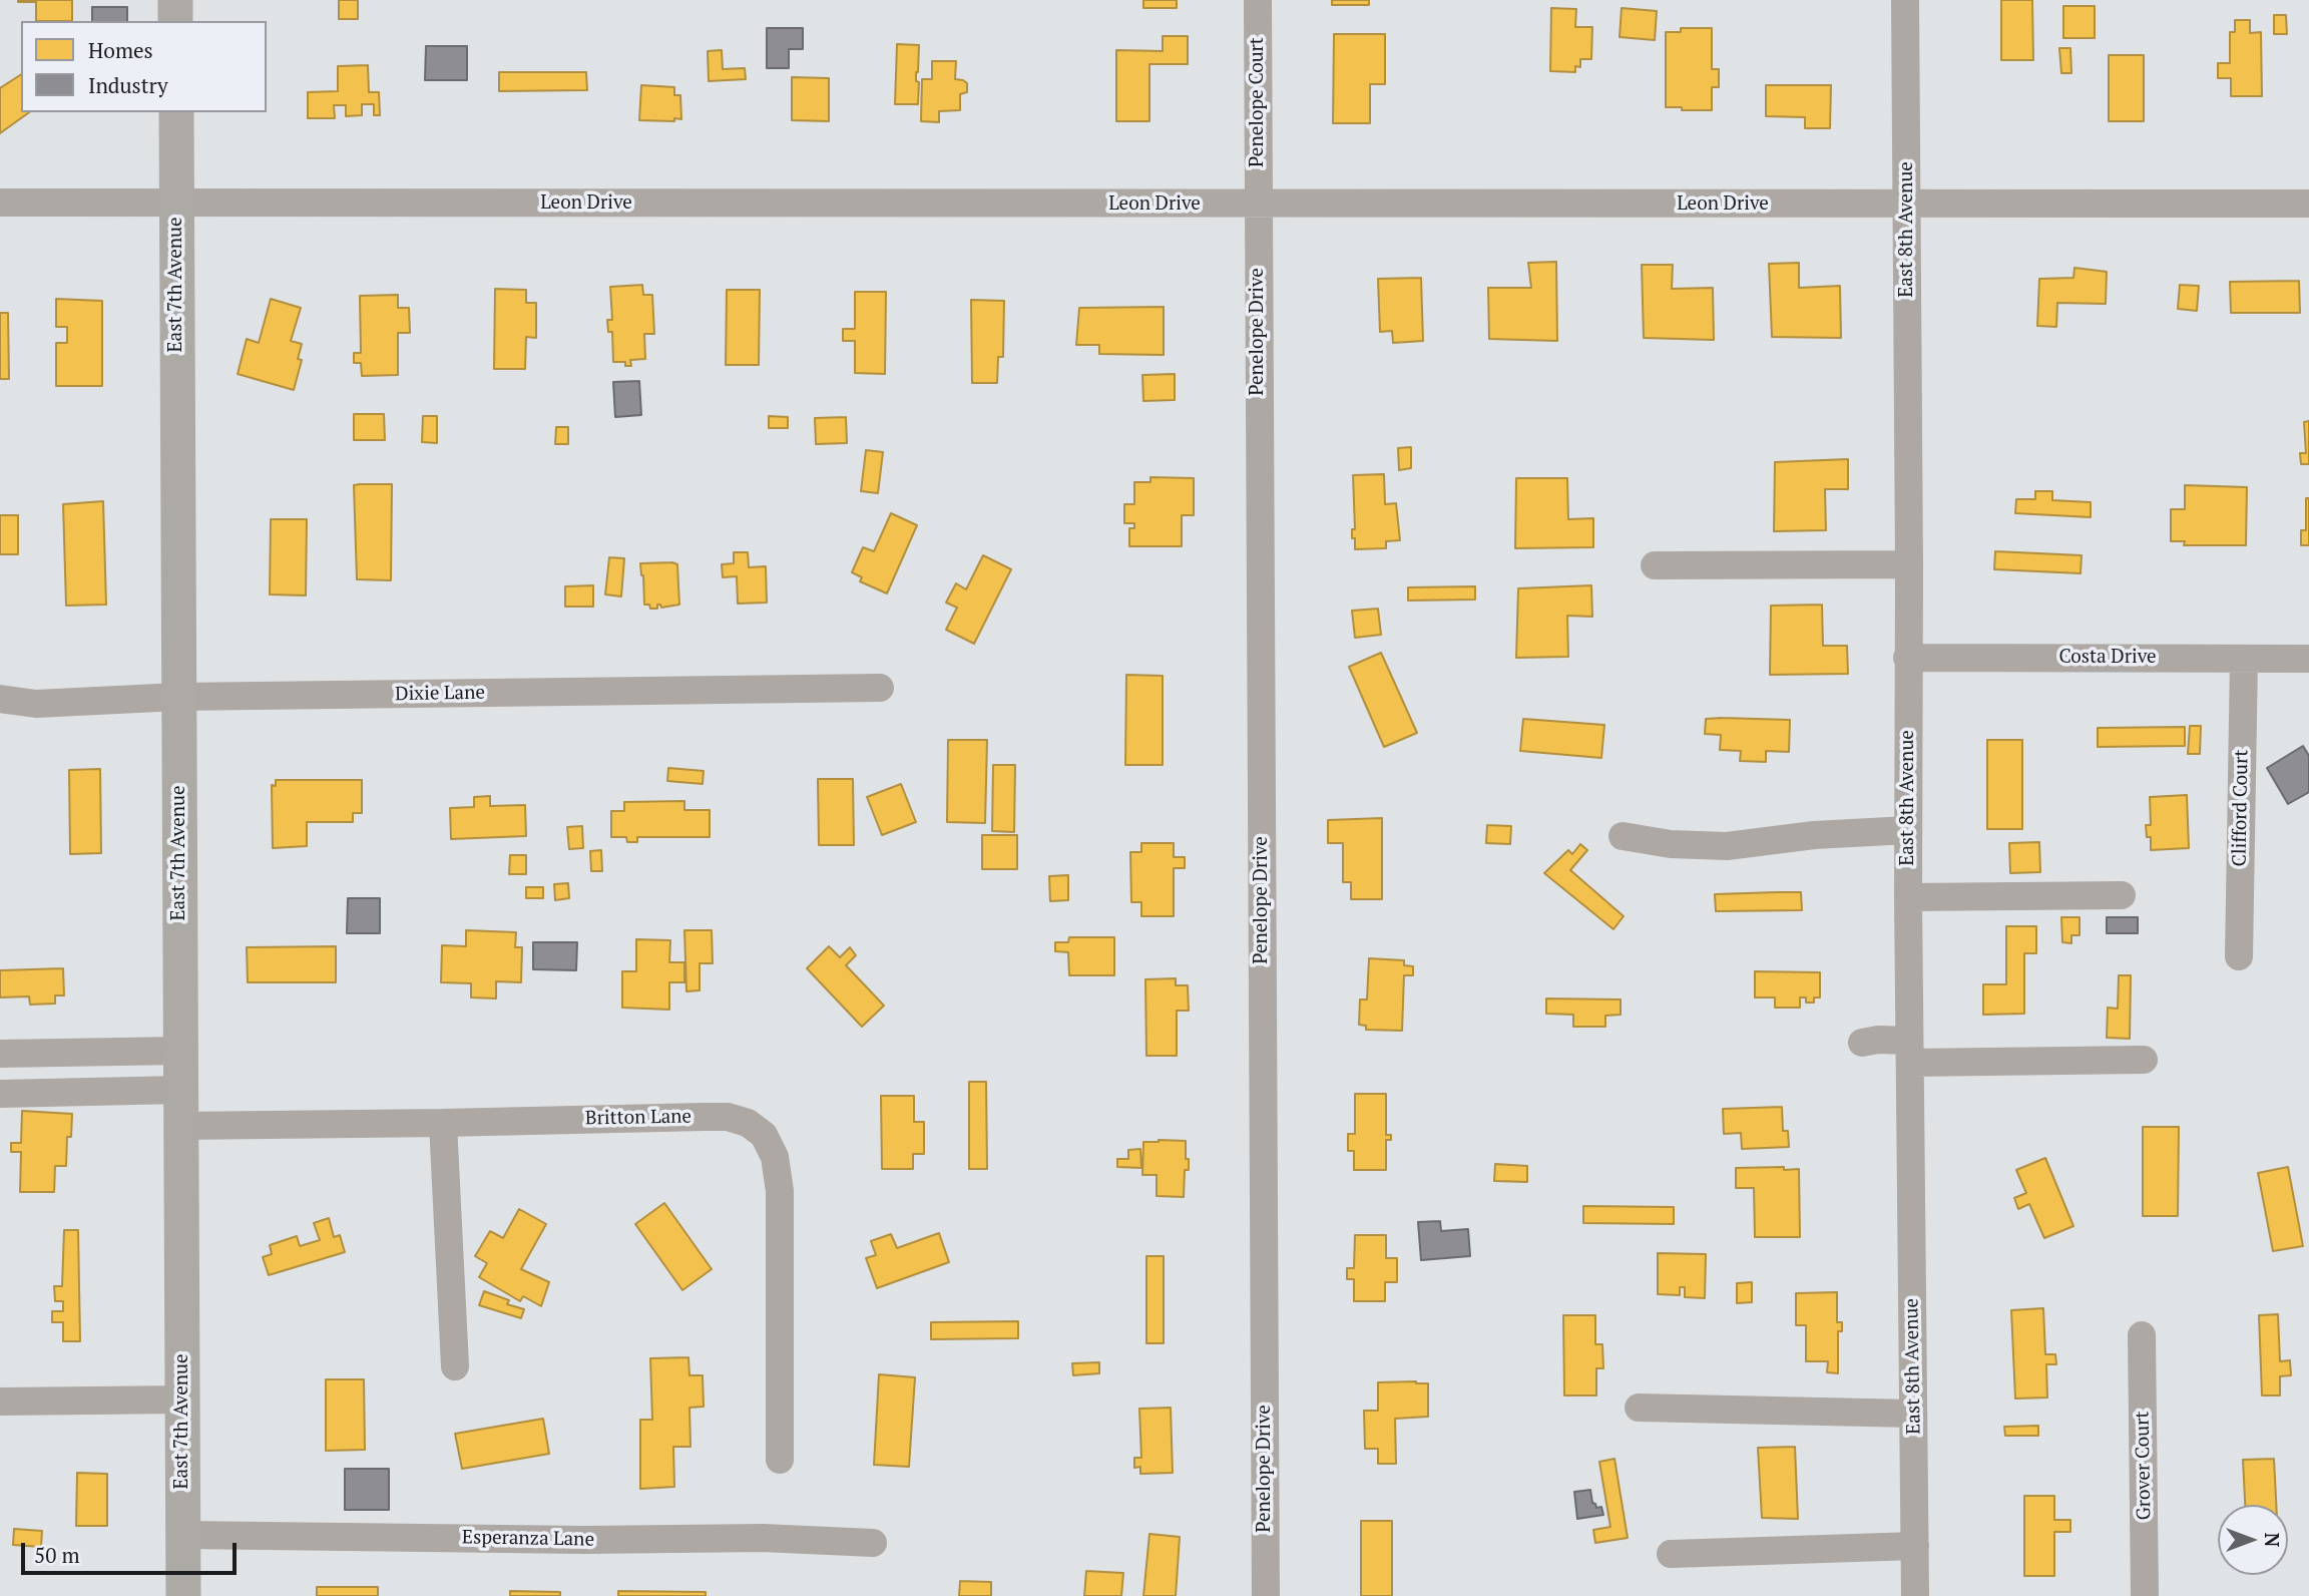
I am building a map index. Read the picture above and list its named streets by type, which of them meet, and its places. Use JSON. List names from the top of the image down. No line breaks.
{"streets":{"main road":["East 7th Avenue"],"street":["Penelope Court","Leon Drive","East 8th Avenue","Penelope Drive","Costa Drive","Dixie Lane","Clifford Court","Britton Lane","Grover Court","Esperanza Lane"]},"crossings":[["Penelope Court","Leon Drive"],["Penelope Court","Penelope Drive"],["Leon Drive","East 8th Avenue"],["Leon Drive","East 7th Avenue"],["Leon Drive","Penelope Drive"],["East 8th Avenue","Costa Drive"],["East 7th Avenue","Dixie Lane"],["East 7th Avenue","Britton Lane"],["East 7th Avenue","Esperanza Lane"],["Costa Drive","Clifford Court"]],"legend":["Homes","Industry"],"scale_bar":"50 m","north":"right"}
